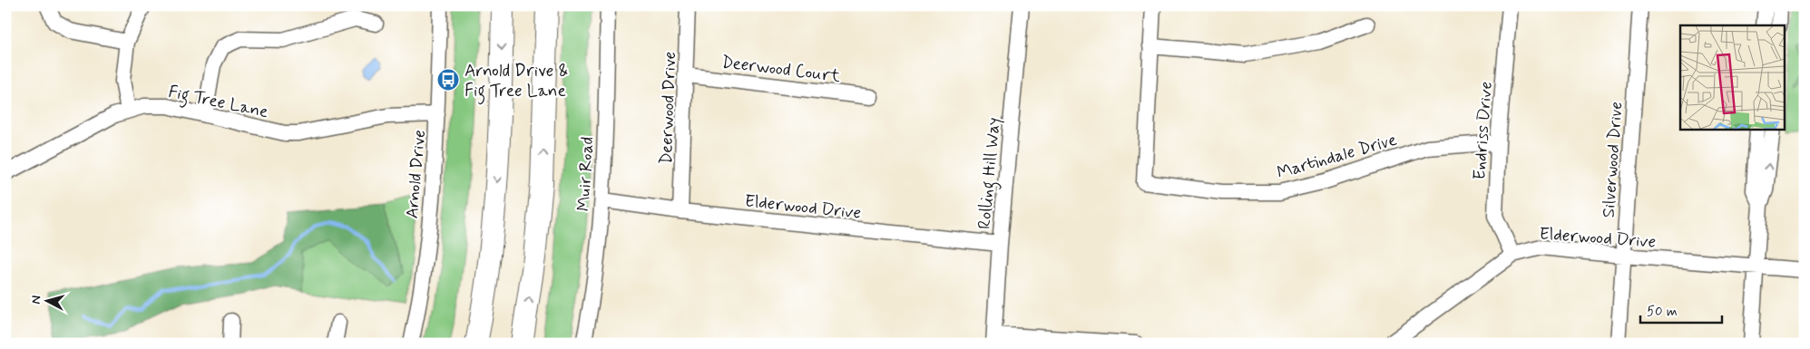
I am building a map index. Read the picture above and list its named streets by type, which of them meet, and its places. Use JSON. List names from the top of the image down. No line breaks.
{"streets":{"street":["Deerwood Court","Fig Tree Lane","Deerwood Drive","Endriss Drive","Martindale Drive","Silverwood Drive","Rolling Hill Way","Arnold Drive","Muir Road","Elderwood Drive"]},"crossings":[["Deerwood Court","Deerwood Drive"],["Fig Tree Lane","Arnold Drive"],["Deerwood Drive","Elderwood Drive"],["Endriss Drive","Martindale Drive"],["Endriss Drive","Elderwood Drive"],["Silverwood Drive","Elderwood Drive"],["Rolling Hill Way","Elderwood Drive"],["Muir Road","Elderwood Drive"]],"places":{"bus stop":["Arnold Drive & Fig Tree Lane"]},"scale_bar":"50 m","north":"left"}
